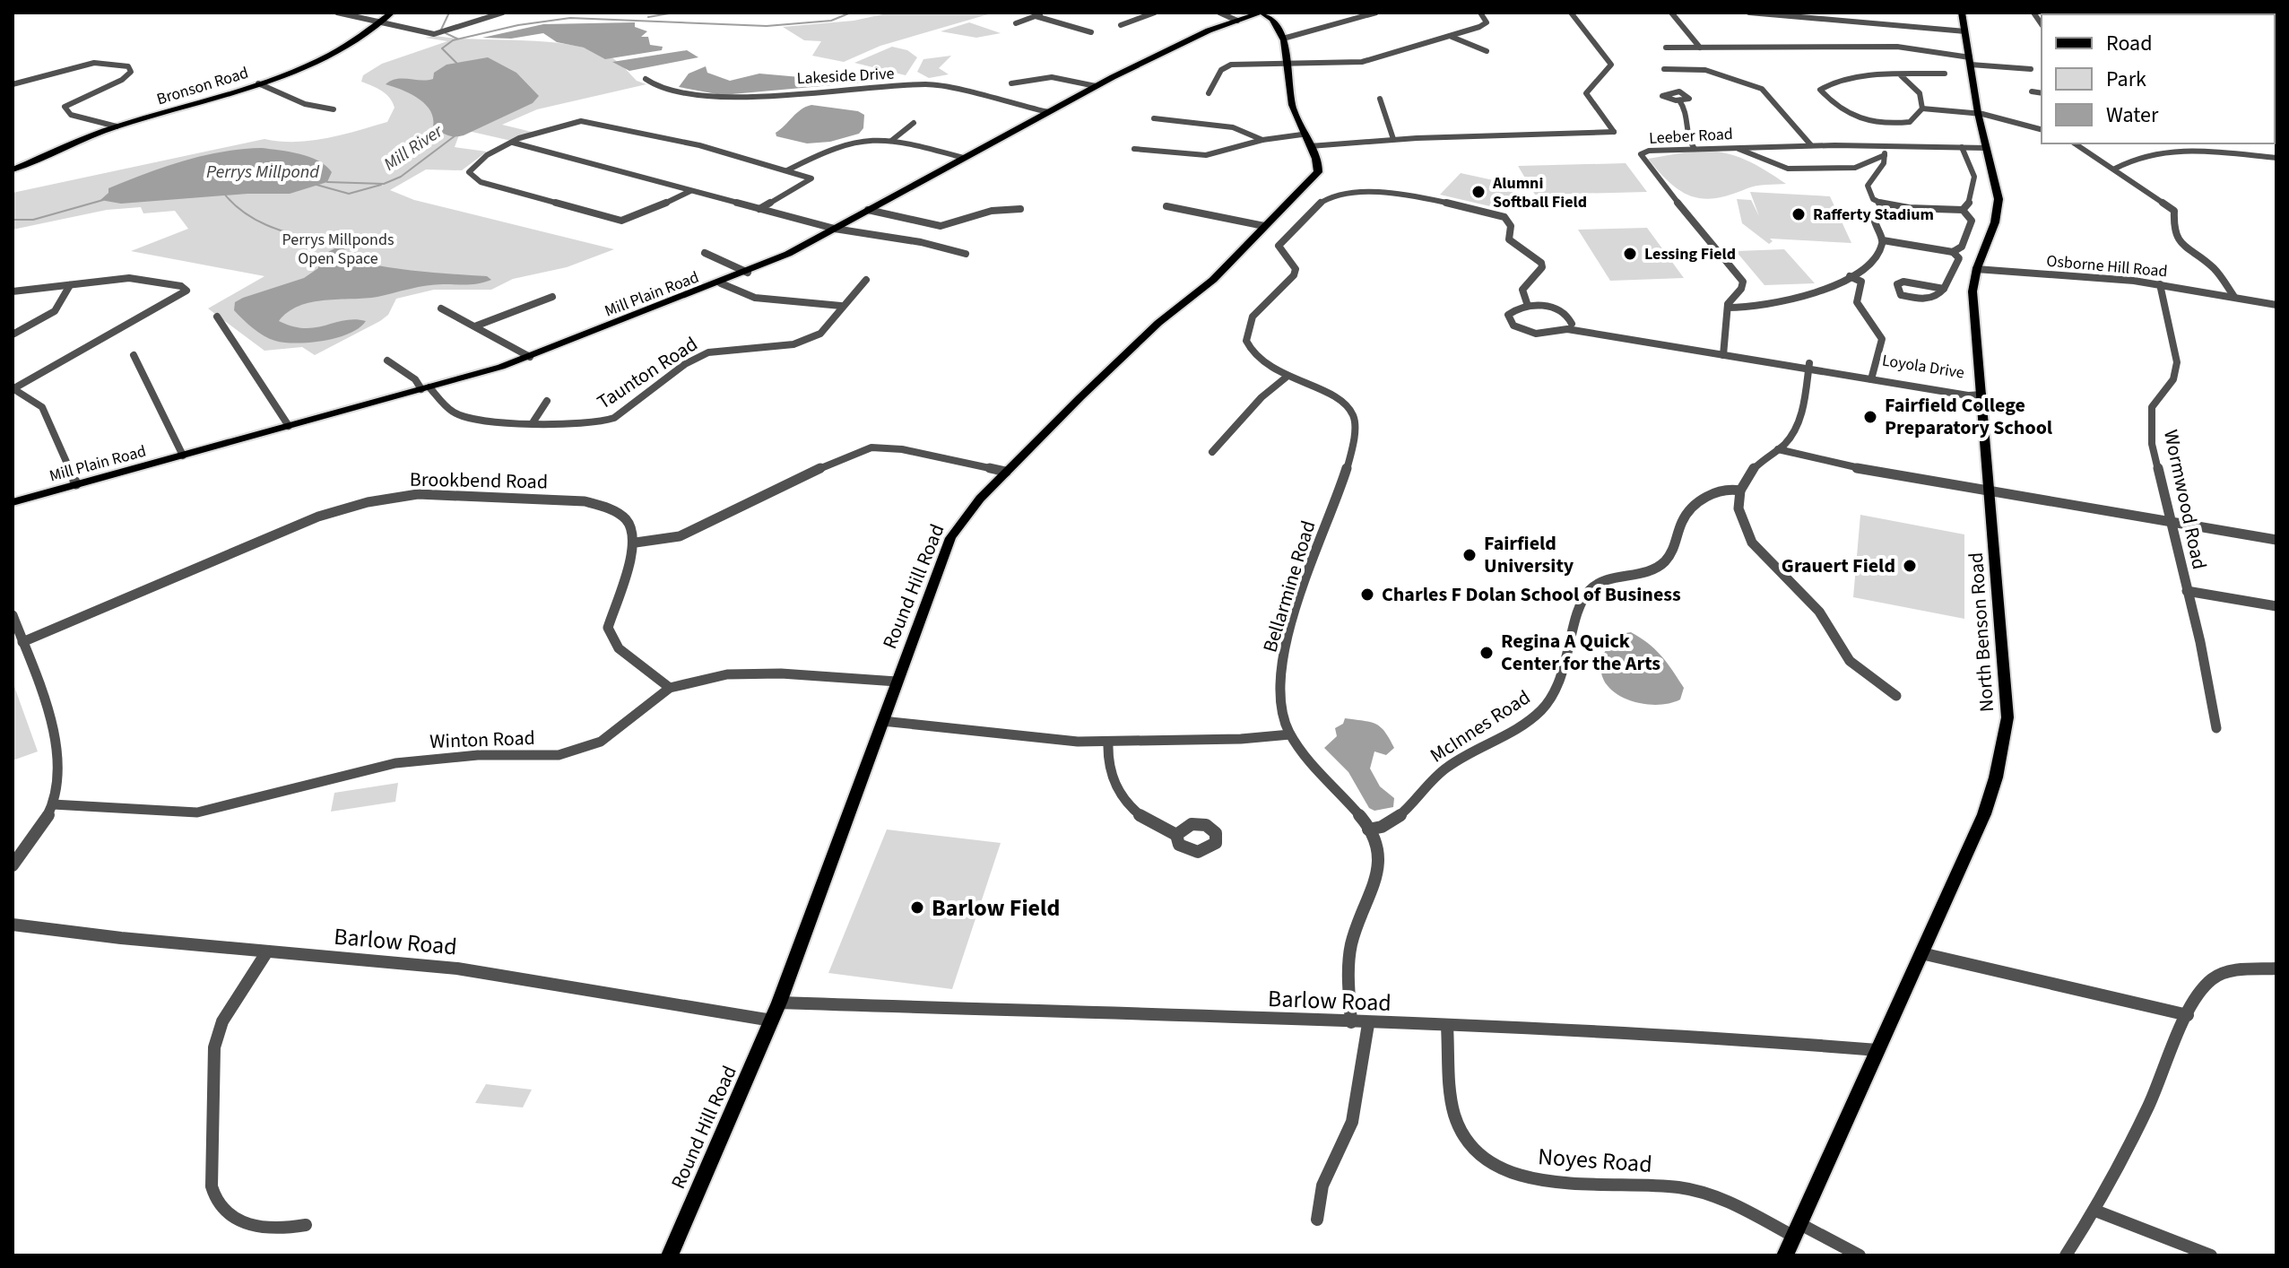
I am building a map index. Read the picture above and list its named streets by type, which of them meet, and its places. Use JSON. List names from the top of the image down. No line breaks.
{"streets":{"main road":["Bronson Road","Mill Plain Road","Round Hill Road","North Benson Road"],"street":["Lakeside Drive","Leeber Road","Osborne Hill Road","Loyola Drive","Taunton Road","Brookbend Road","Wormwood Road","Bellarmine Road","McInnes Road","Winton Road","Barlow Road","Noyes Road"]},"crossings":[["Lakeside Drive","Mill Plain Road"],["Leeber Road","Loyola Drive"],["Leeber Road","North Benson Road"],["Osborne Hill Road","Wormwood Road"],["Osborne Hill Road","North Benson Road"],["Mill Plain Road","Taunton Road"],["Loyola Drive","Bellarmine Road"],["Loyola Drive","North Benson Road"],["Round Hill Road","Winton Road"],["Round Hill Road","Barlow Road"],["Bellarmine Road","McInnes Road"],["Bellarmine Road","Barlow Road"],["North Benson Road","Barlow Road"],["North Benson Road","Noyes Road"],["Barlow Road","Noyes Road"]],"water":["Mill River","Perrys Millpond"],"parks":["Perrys Millponds Open Space"],"places":["Alumni Softball Field","Rafferty Stadium","Lessing Field","Fairfield College Preparatory School","Fairfield University","Grauert Field","Charles F Dolan School of Business","Regina A Quick Center for the Arts","Barlow Field"],"legend":["Road","Park","Water"]}
